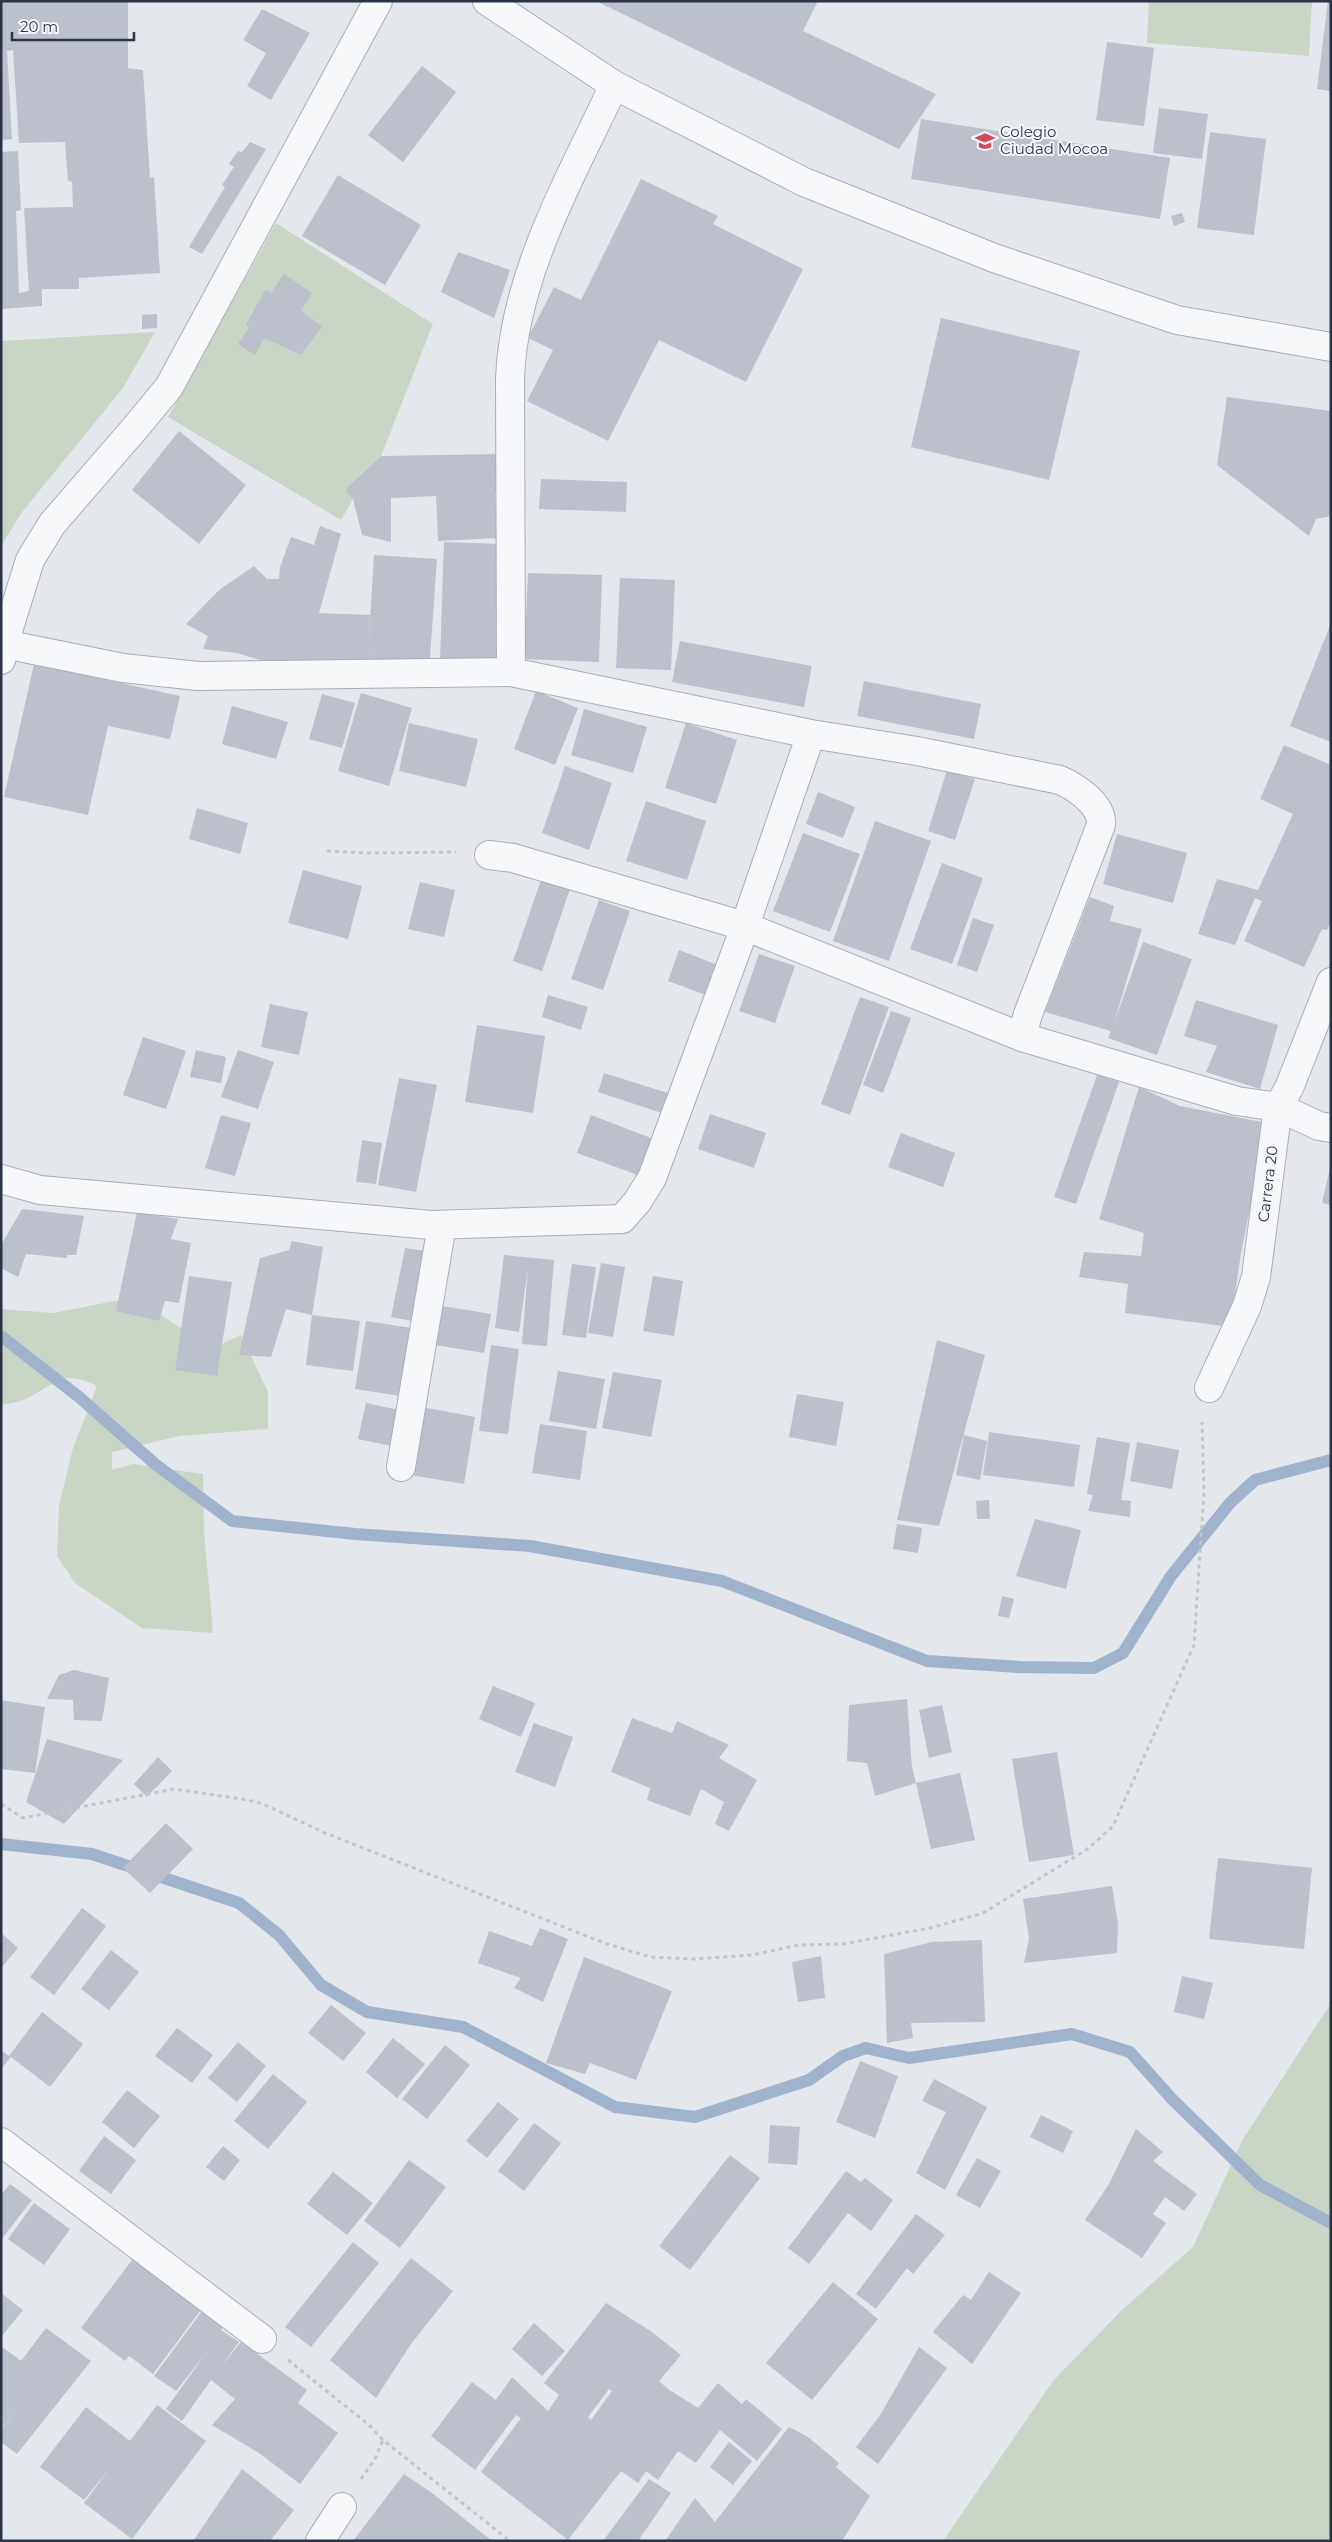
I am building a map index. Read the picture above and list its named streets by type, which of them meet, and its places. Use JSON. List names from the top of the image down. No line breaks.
{"streets":{"street":["Carrera 20"]},"places":{"school or university":["Colegio Ciudad Mocoa"]},"scale_bar":"20 m"}
